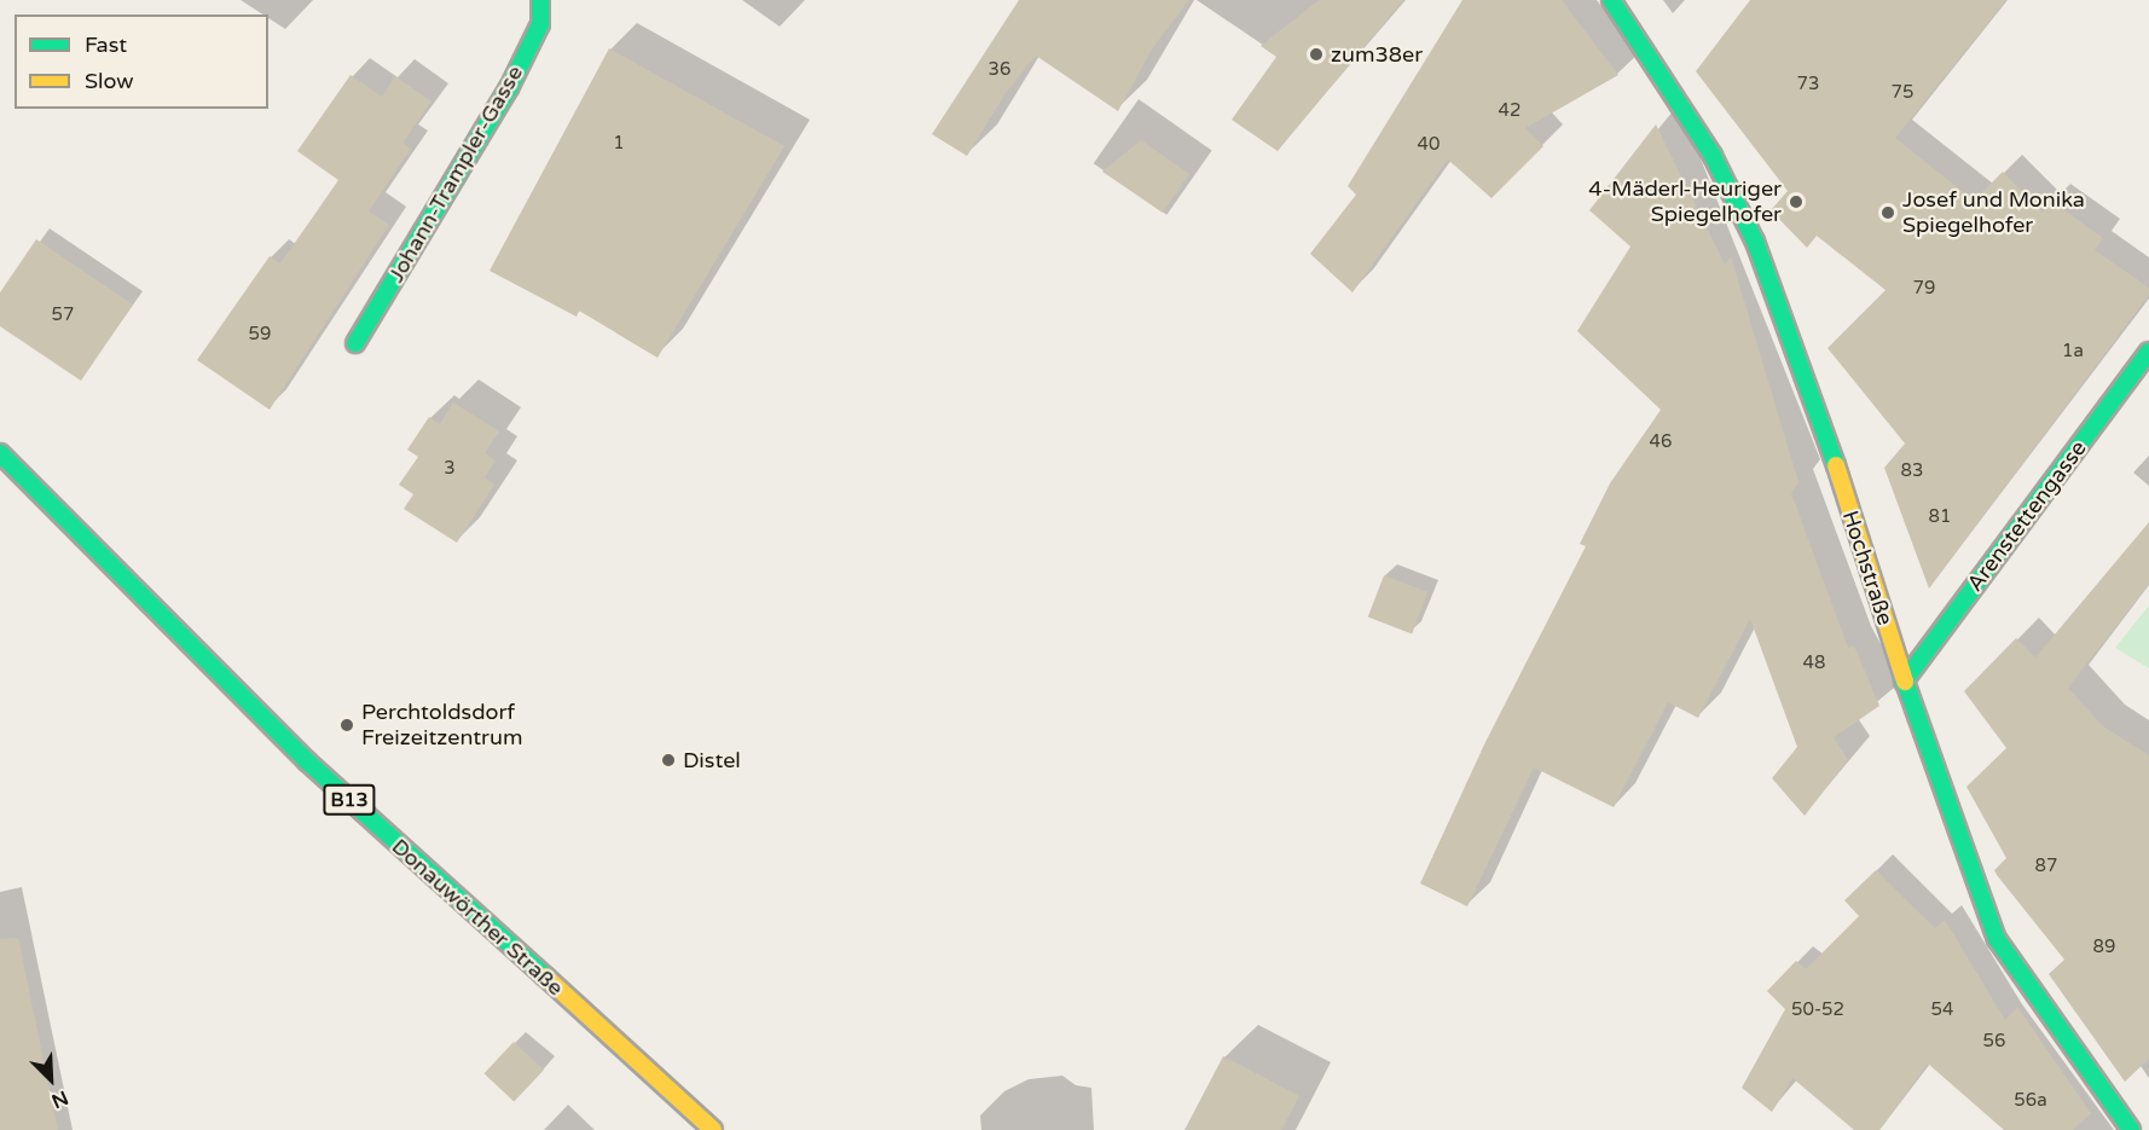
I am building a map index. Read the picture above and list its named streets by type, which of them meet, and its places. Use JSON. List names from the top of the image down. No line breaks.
{"streets":{"main road":["Johann-Trampler-Gasse","Arenstettengasse","Hochstraße","B13","Donauwörther Straße"]},"crossings":[["Arenstettengasse","Hochstraße"]],"places":["zum38er","4-Mäderl-Heuriger Spiegelhofer","Josef und Monika Spiegelhofer","Perchtoldsdorf Freizeitzentrum","Distel"],"house_numbers":["36","73","75","42","1","40","79","57","59","1a","46","3","83","81","48","87","89","50-52","54","56","56a"],"legend":["Fast","Slow"],"north":"bottom right"}
